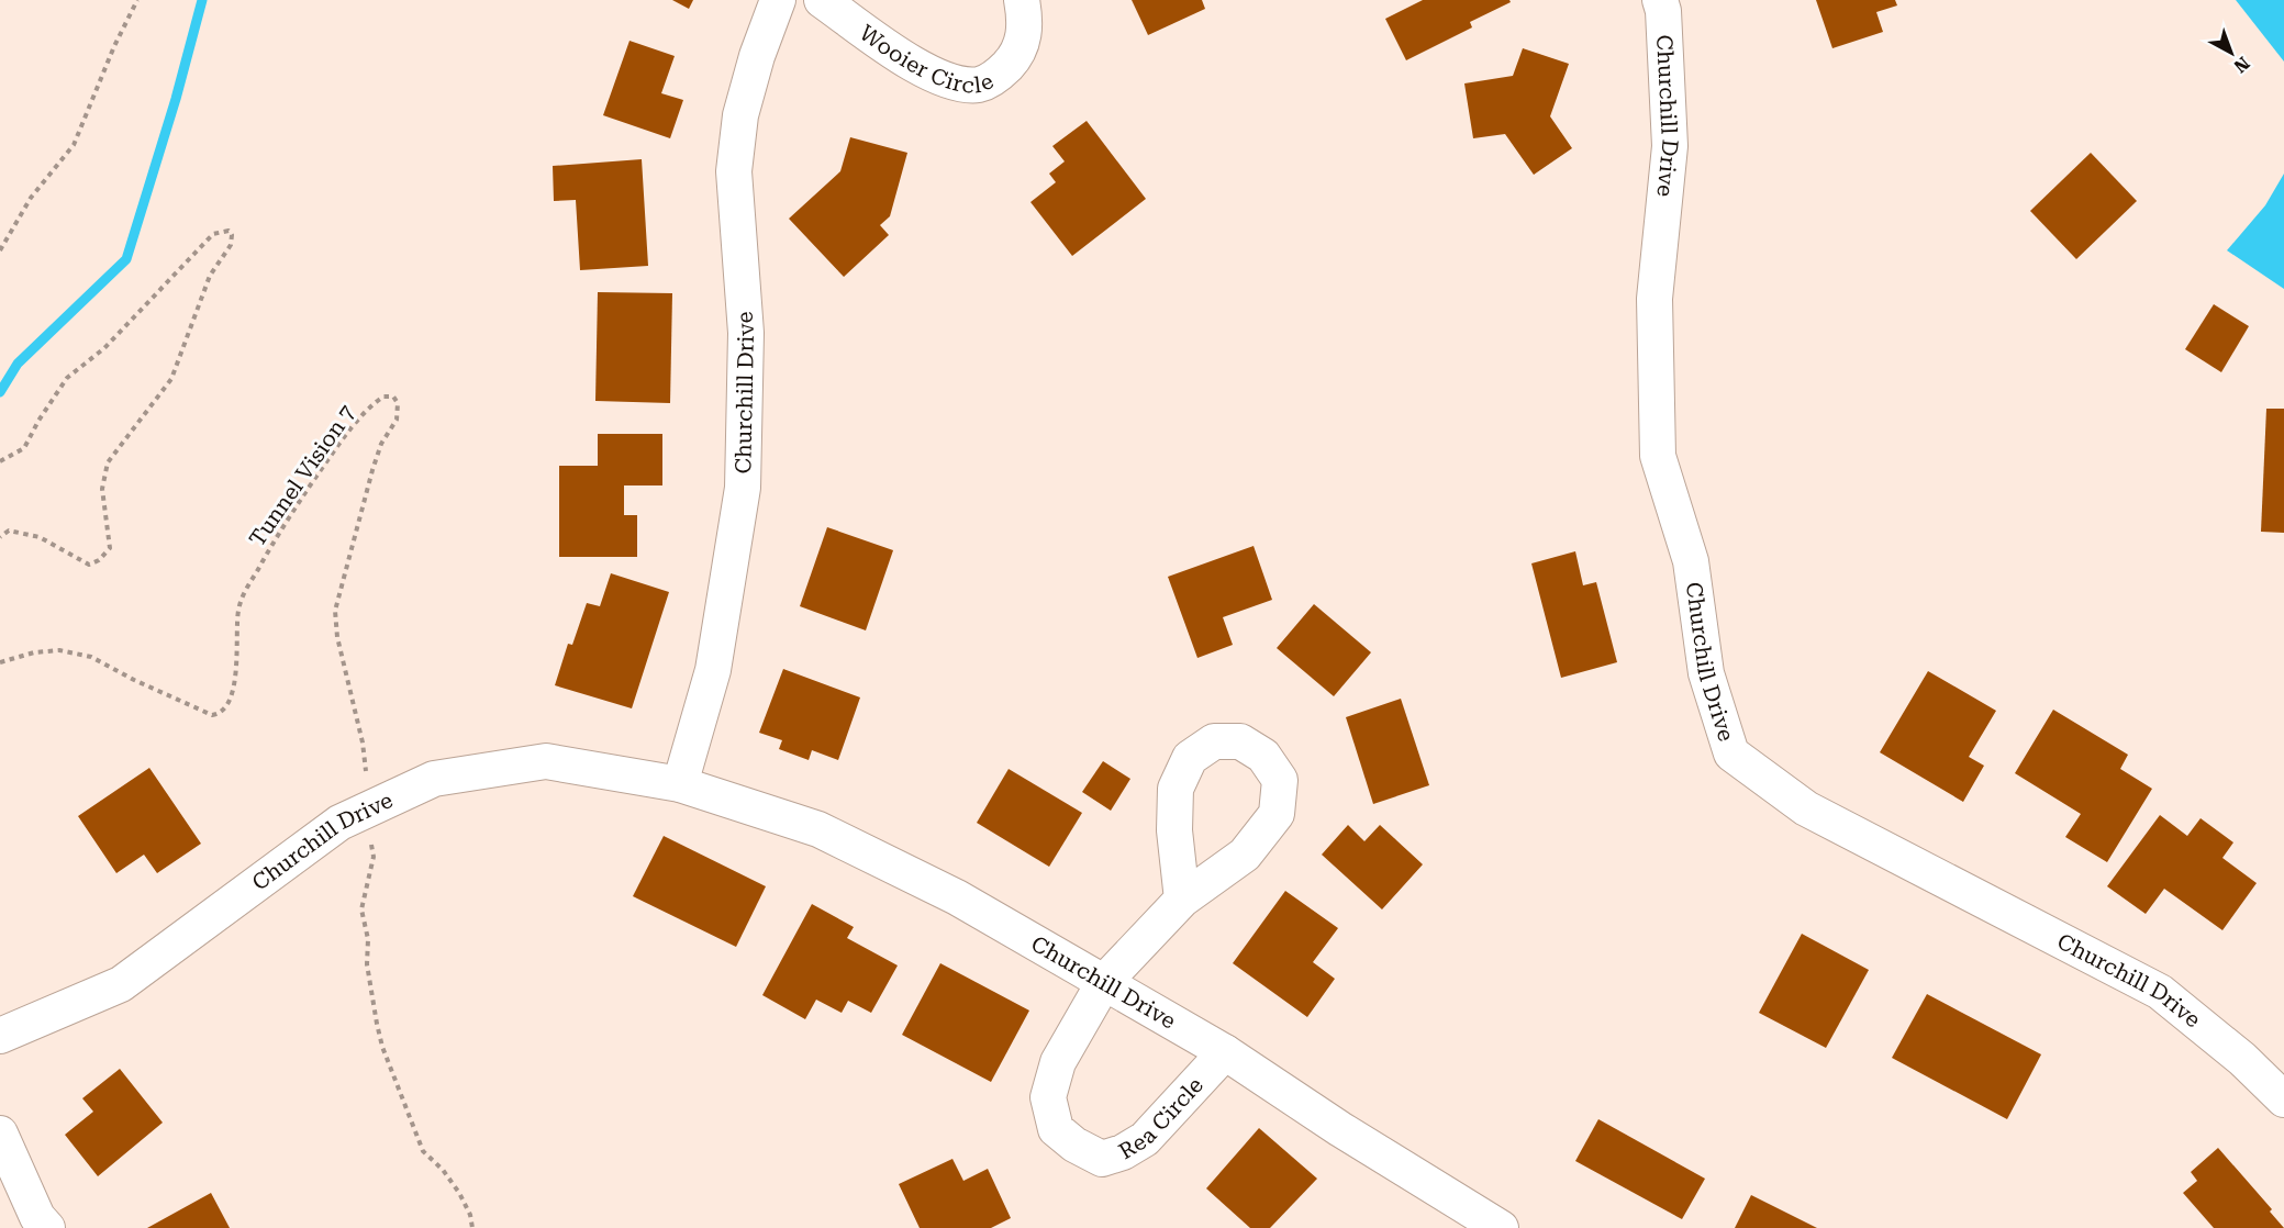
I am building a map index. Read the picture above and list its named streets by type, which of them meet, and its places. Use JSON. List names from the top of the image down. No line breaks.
{"streets":{"street":["Wooier Circle","Churchill Drive","Rea Circle"],"path":["Tunnel Vision 7"]},"crossings":[["Churchill Drive","Rea Circle"]],"north":"bottom right"}
